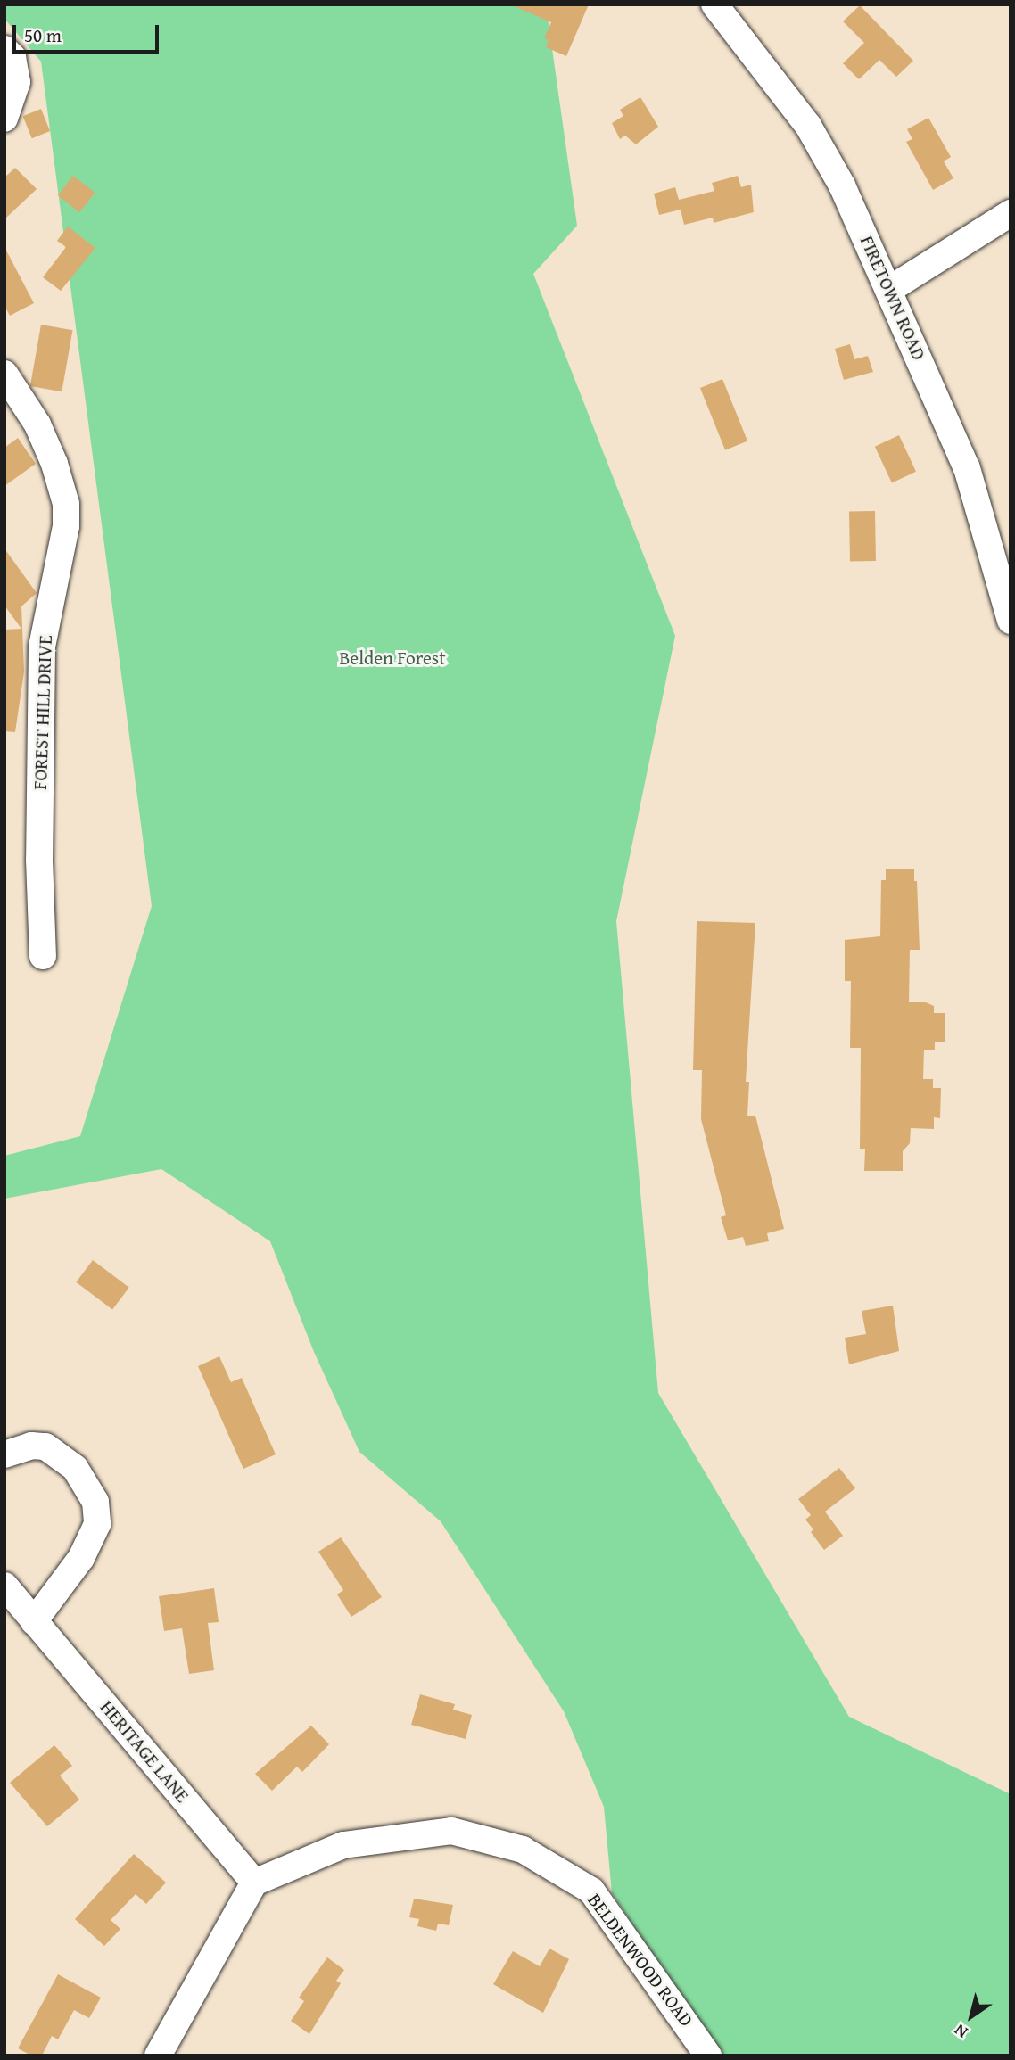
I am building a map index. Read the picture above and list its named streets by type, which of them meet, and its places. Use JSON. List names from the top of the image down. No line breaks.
{"streets":{"street":["FIRETOWN ROAD","FOREST HILL DRIVE","HERITAGE LANE","BELDENWOOD ROAD"]},"crossings":[["HERITAGE LANE","BELDENWOOD ROAD"]],"parks":["Belden Forest"],"scale_bar":"50 m","north":"bottom left"}
